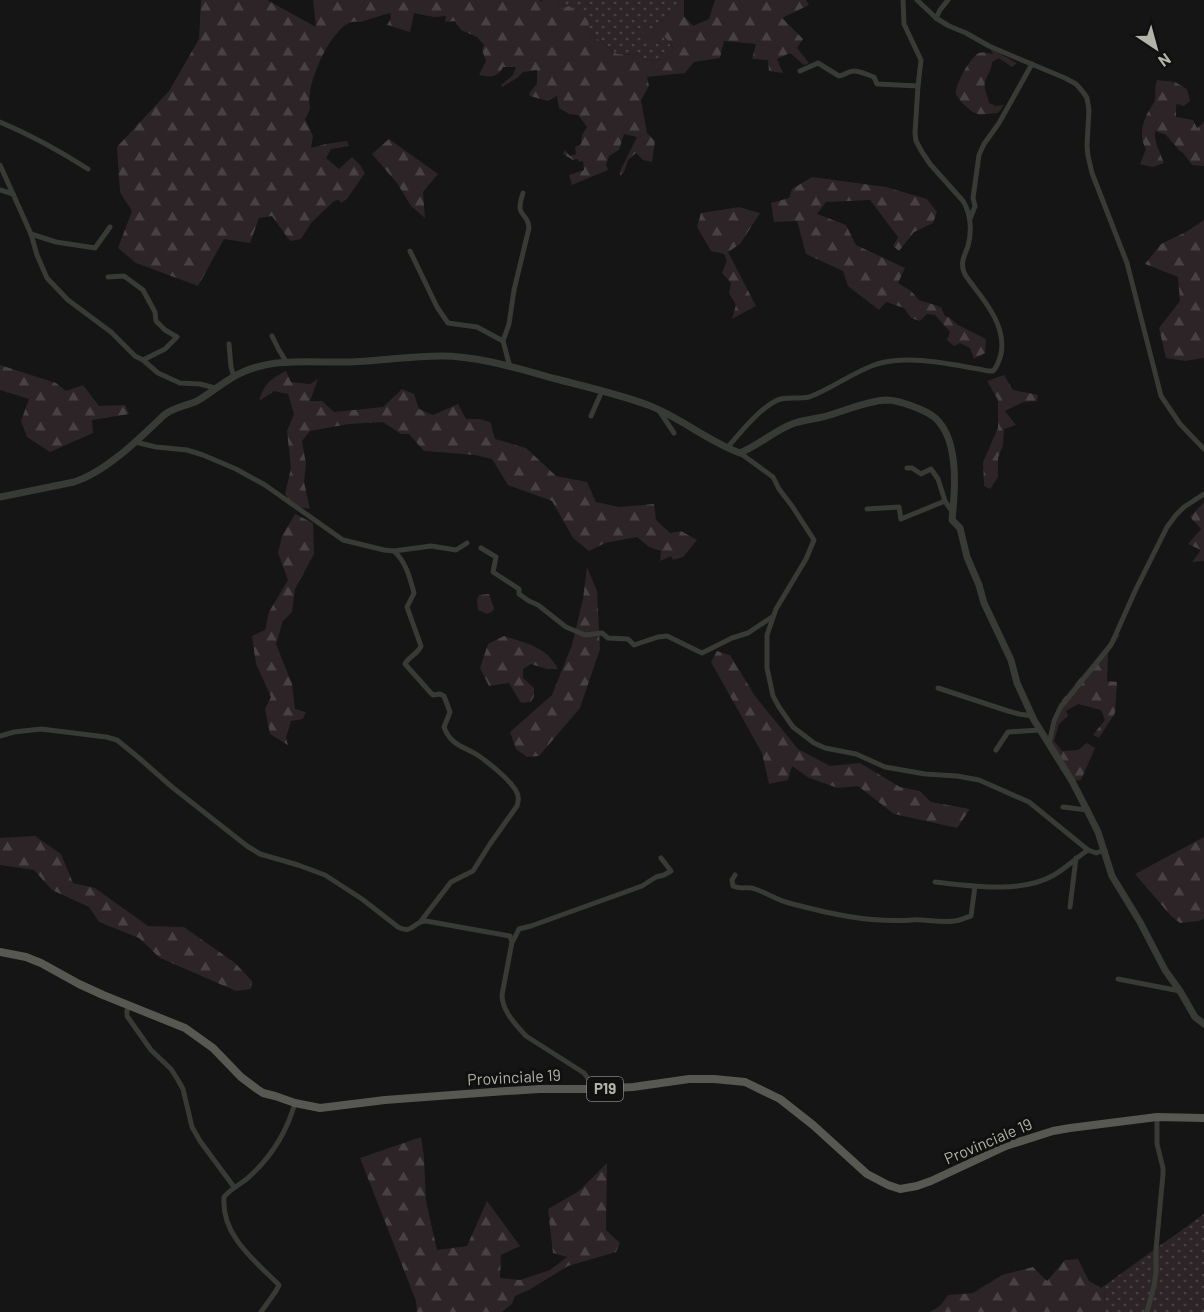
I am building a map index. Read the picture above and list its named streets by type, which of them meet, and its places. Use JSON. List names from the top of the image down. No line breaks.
{"streets":{"main road":["Provinciale 19","P19"]},"north":"bottom right"}
